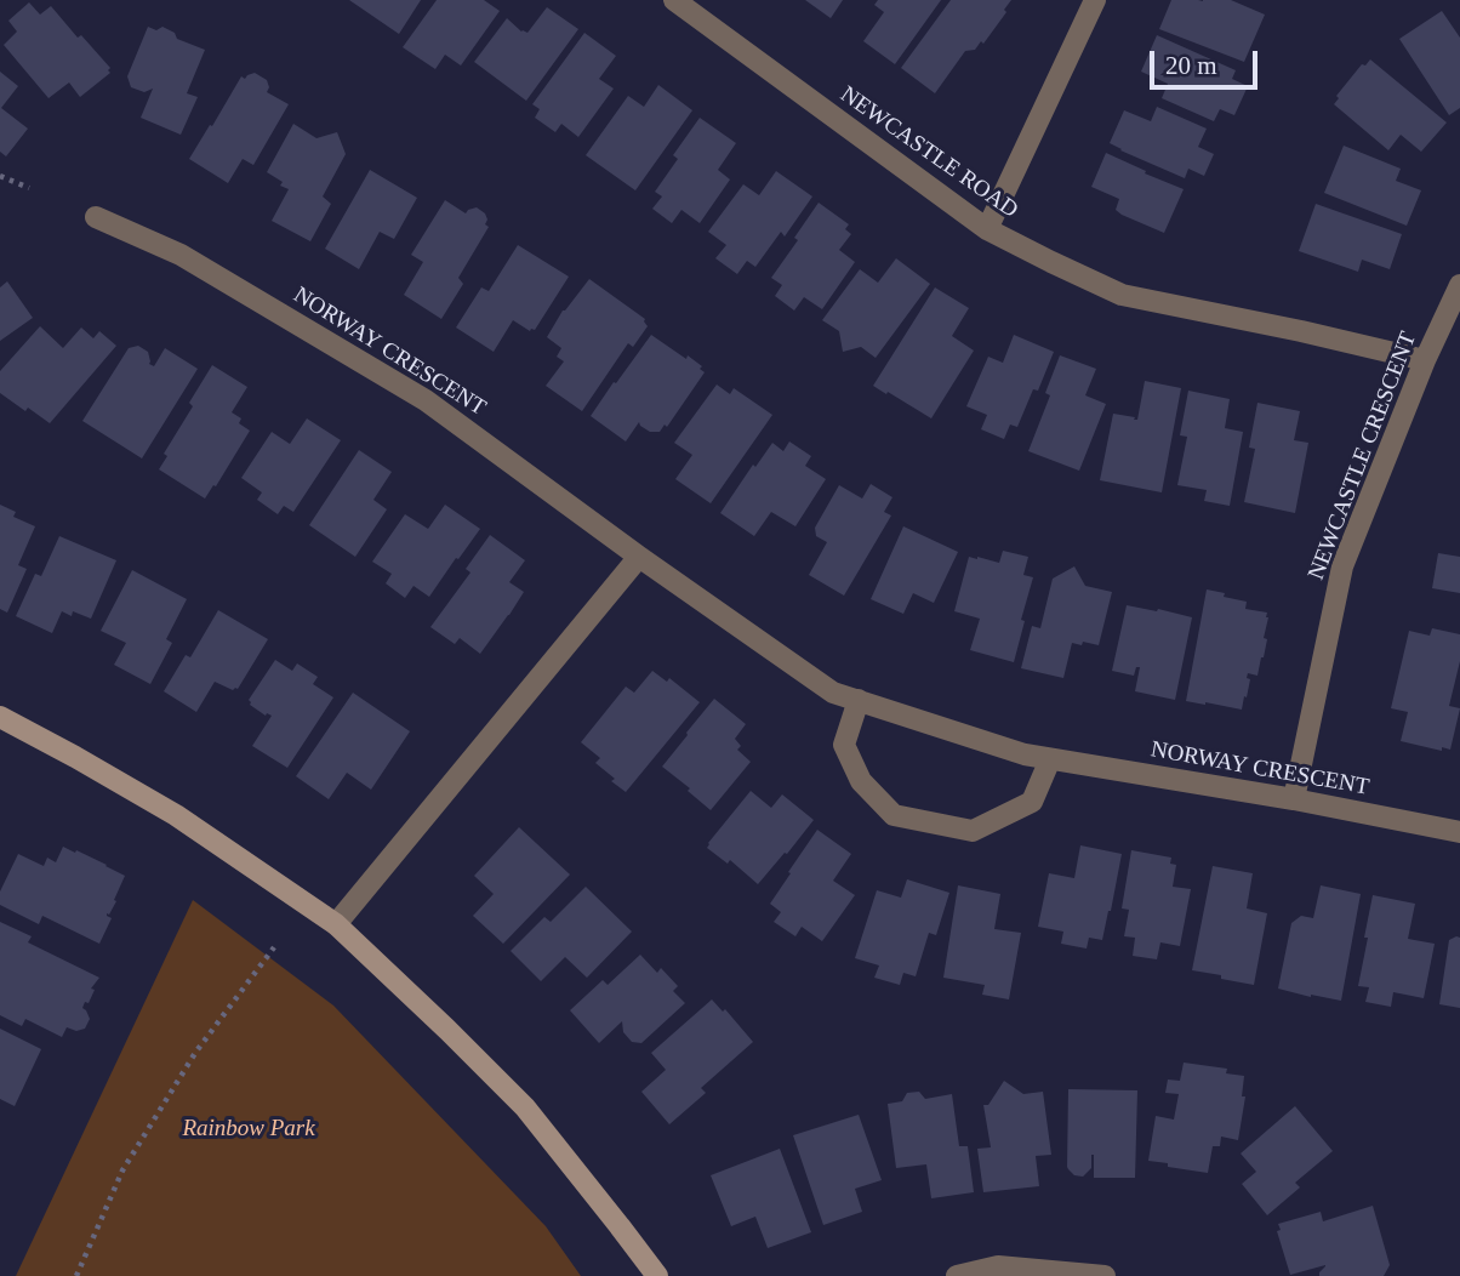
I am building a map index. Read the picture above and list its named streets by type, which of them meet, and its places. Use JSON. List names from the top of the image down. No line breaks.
{"streets":{"street":["NEWCASTLE ROAD","NORWAY CRESCENT","NEWCASTLE CRESCENT"]},"crossings":[["NEWCASTLE ROAD","NEWCASTLE CRESCENT"],["NORWAY CRESCENT","NEWCASTLE CRESCENT"]],"parks":["Rainbow Park"],"scale_bar":"20 m"}
